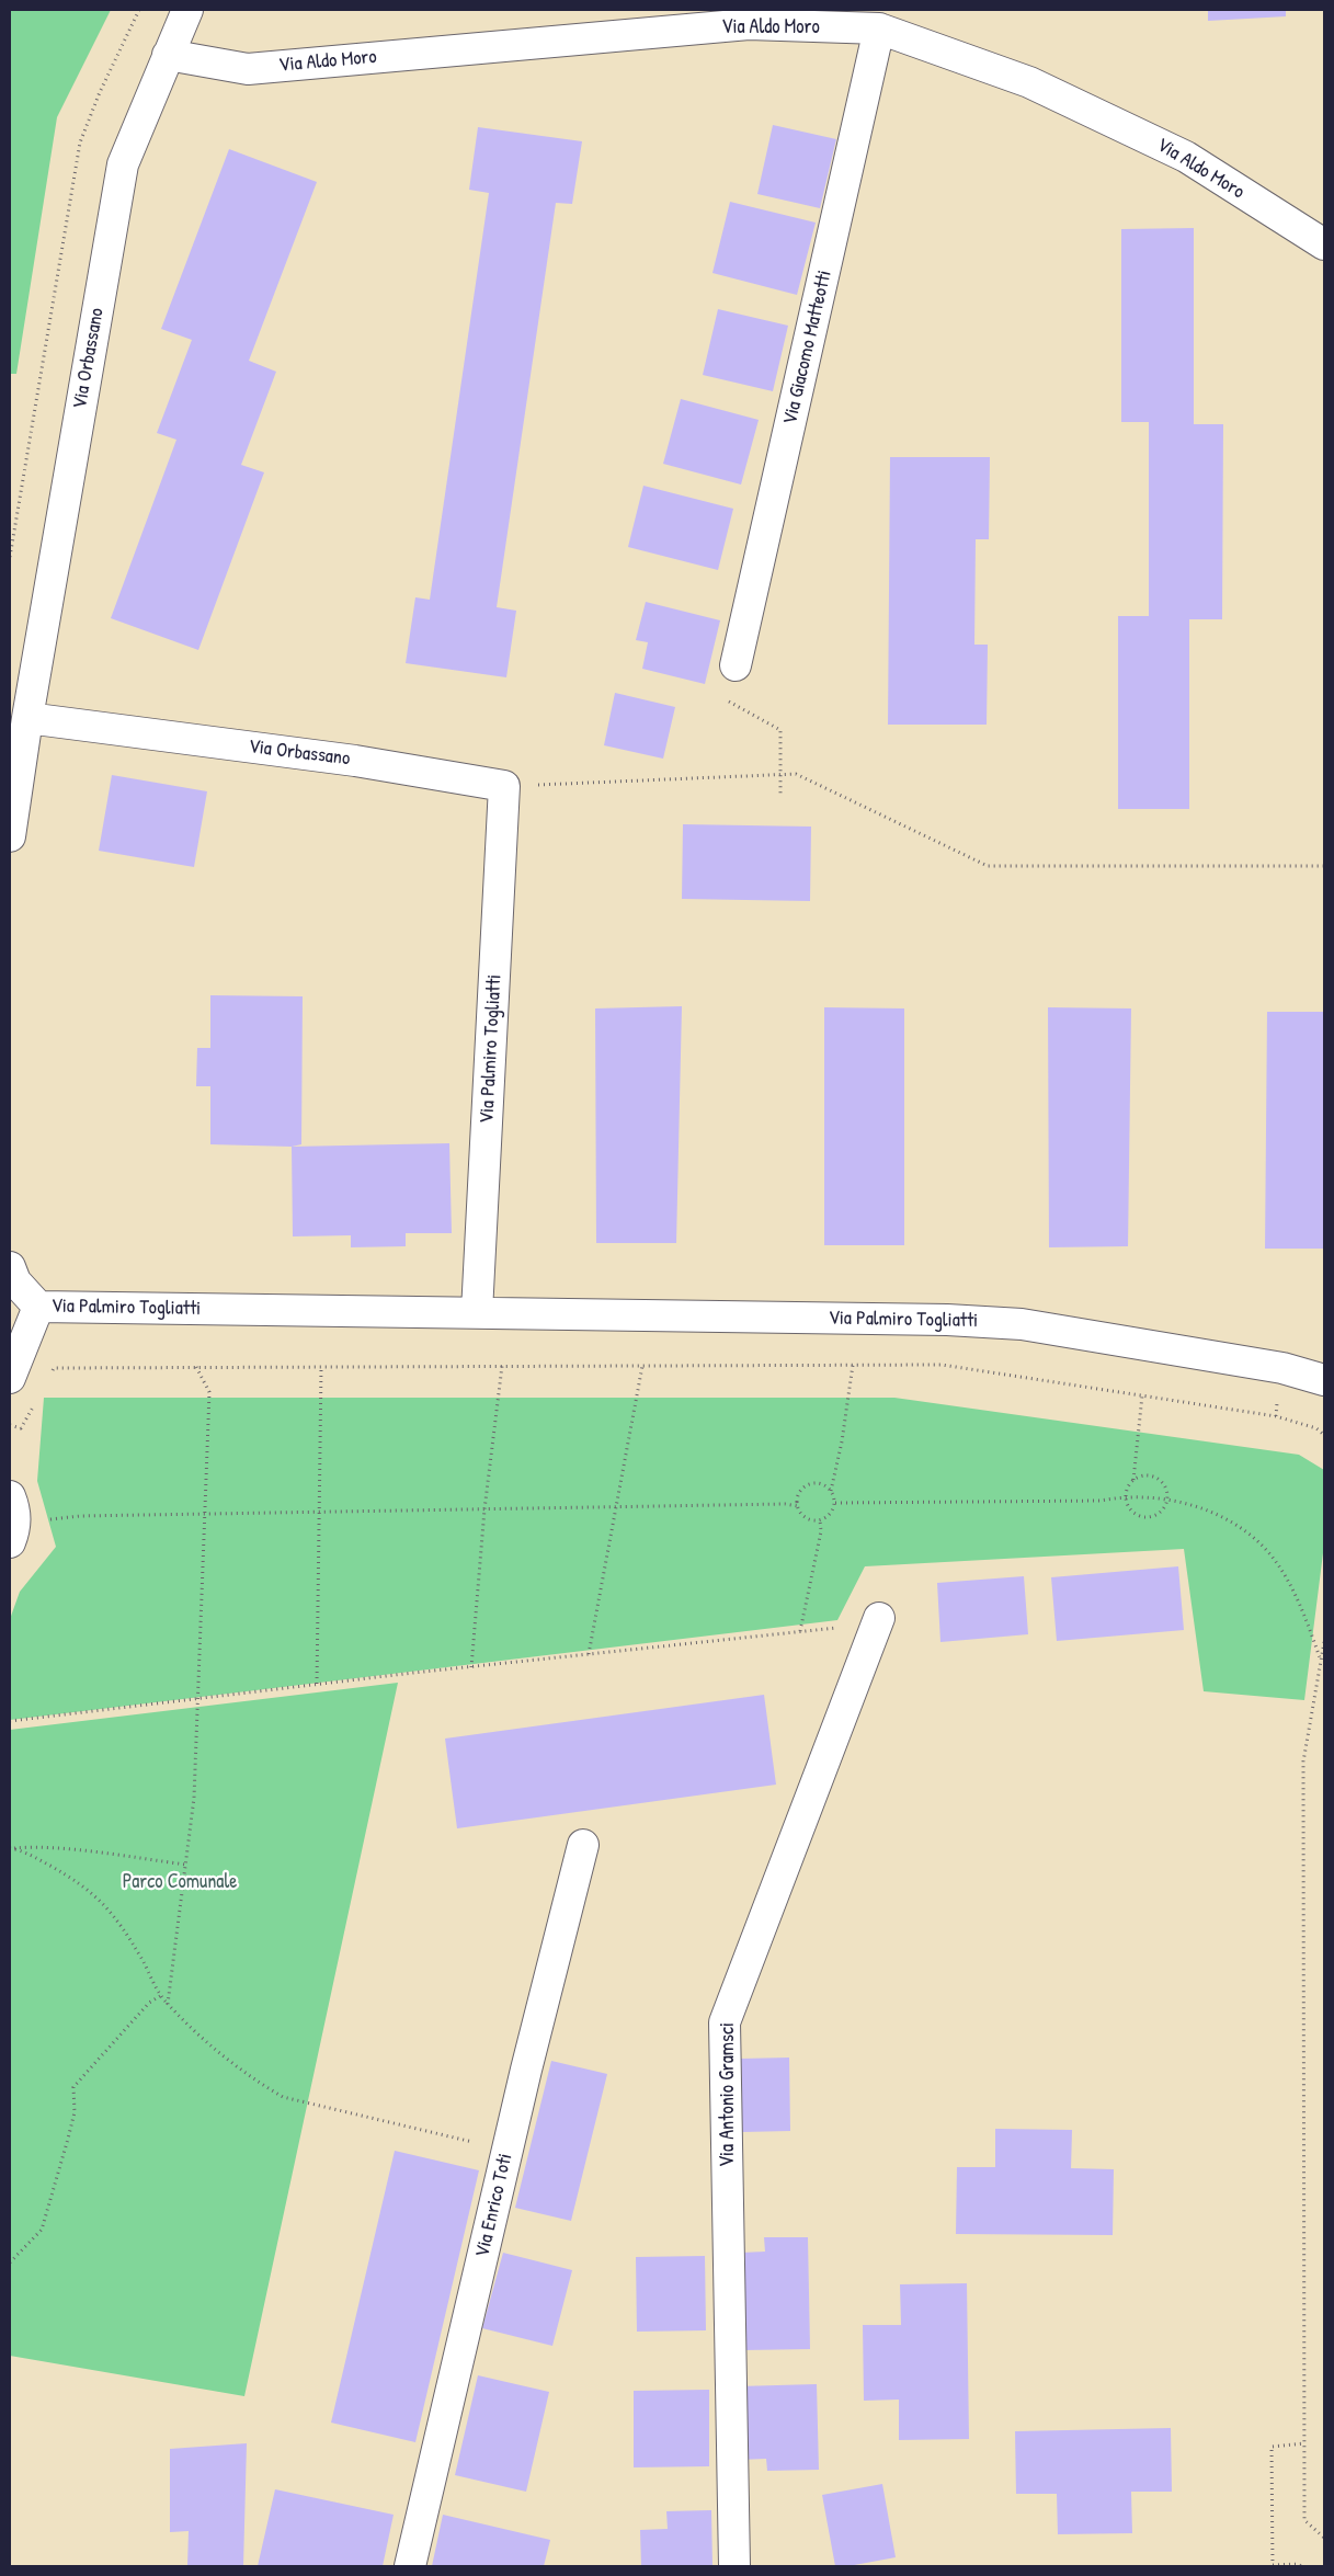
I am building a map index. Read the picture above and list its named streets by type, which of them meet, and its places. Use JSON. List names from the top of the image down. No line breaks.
{"streets":{"street":["Via Aldo Moro","Via Giacomo Matteotti","Via Orbassano","Via Palmiro Togliatti","Via Antonio Gramsci","Via Enrico Toti"]},"crossings":[["Via Aldo Moro","Via Giacomo Matteotti"],["Via Aldo Moro","Via Orbassano"],["Via Orbassano","Via Palmiro Togliatti"]],"parks":["Parco Comunale"]}
